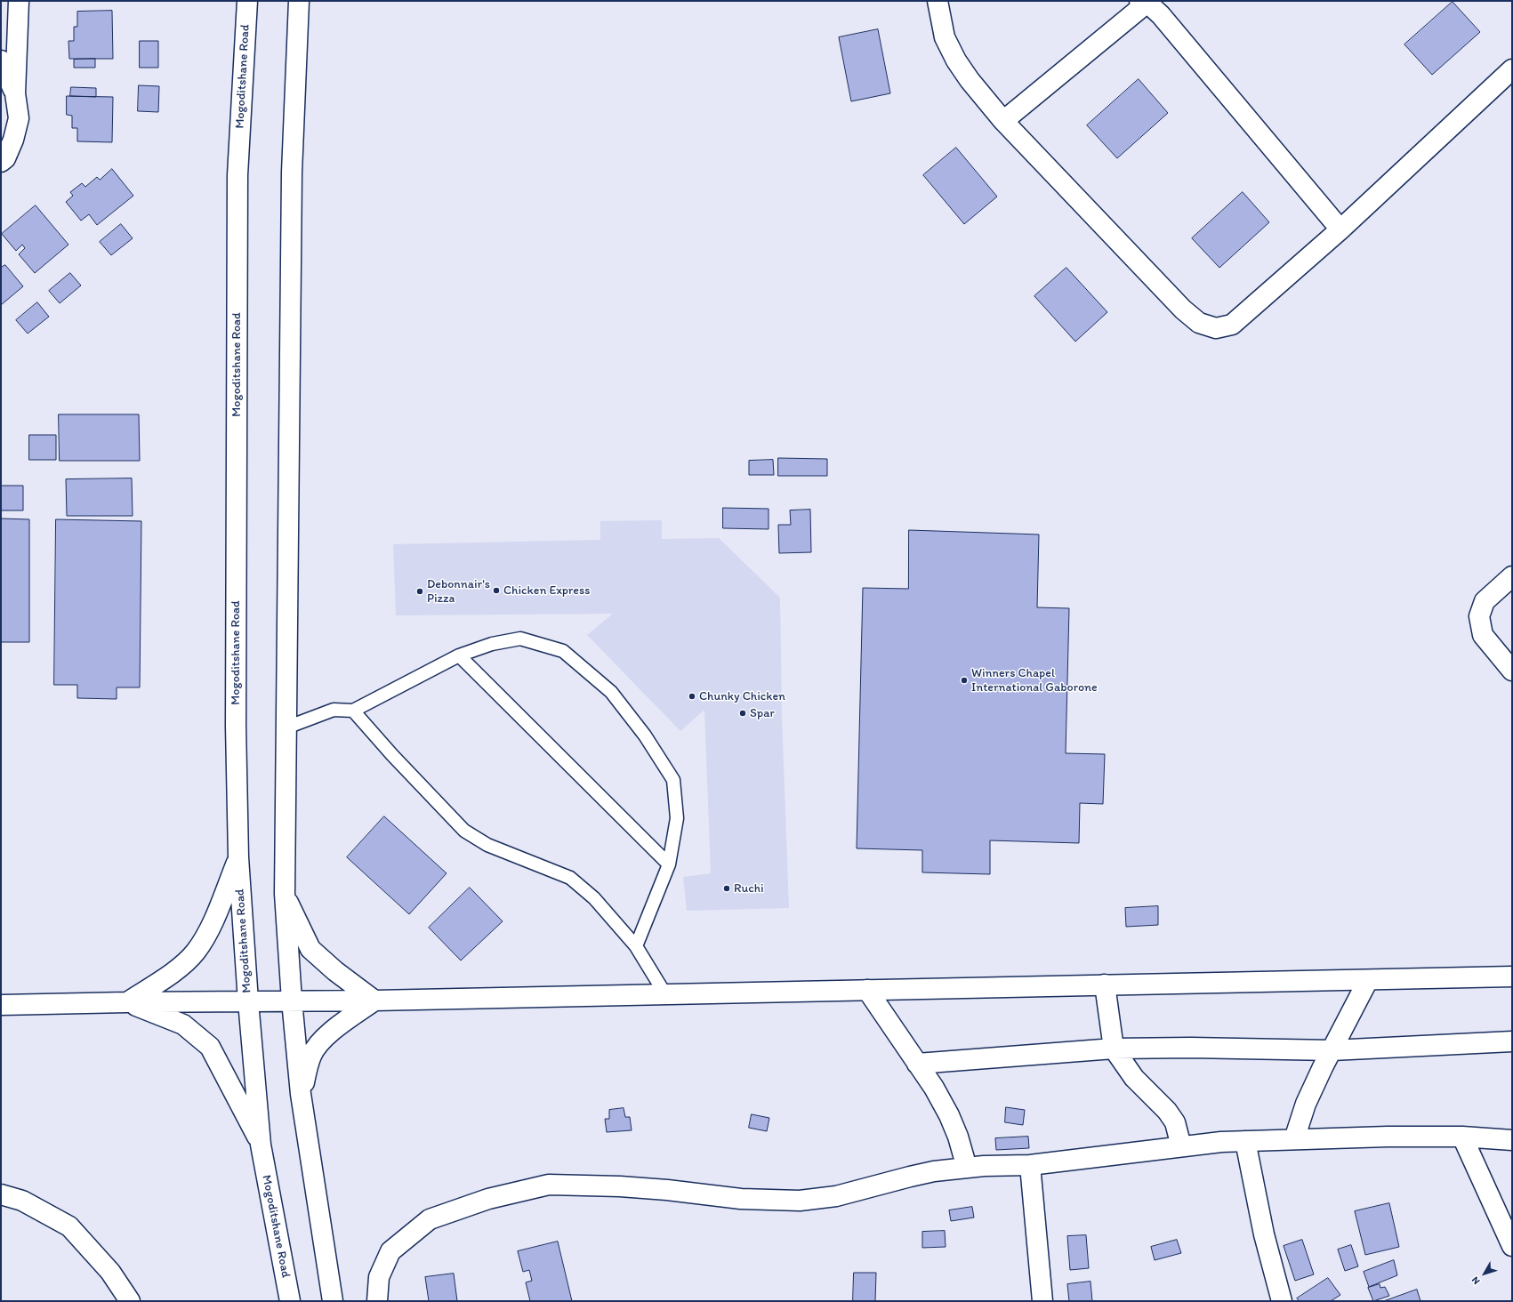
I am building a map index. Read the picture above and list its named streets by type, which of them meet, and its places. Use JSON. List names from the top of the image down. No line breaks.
{"streets":{"main road":["Mogoditshane Road"]},"places":["Chicken Express","Debonnair's Pizza","Winners Chapel International Gaborone","Chunky Chicken","Spar","Ruchi"],"north":"bottom left"}
